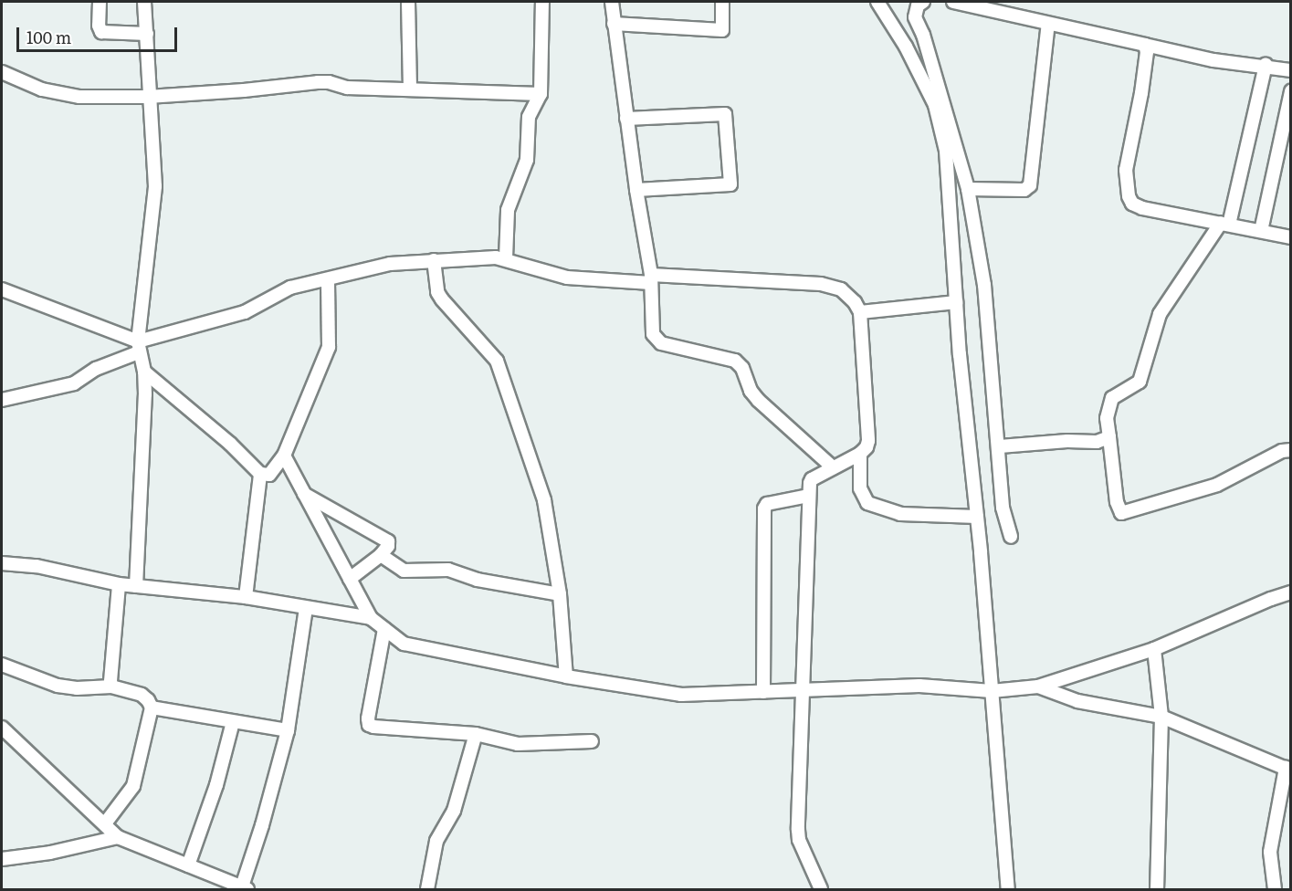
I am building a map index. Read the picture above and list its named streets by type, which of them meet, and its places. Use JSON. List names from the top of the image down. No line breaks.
{"scale_bar":"100 m"}
